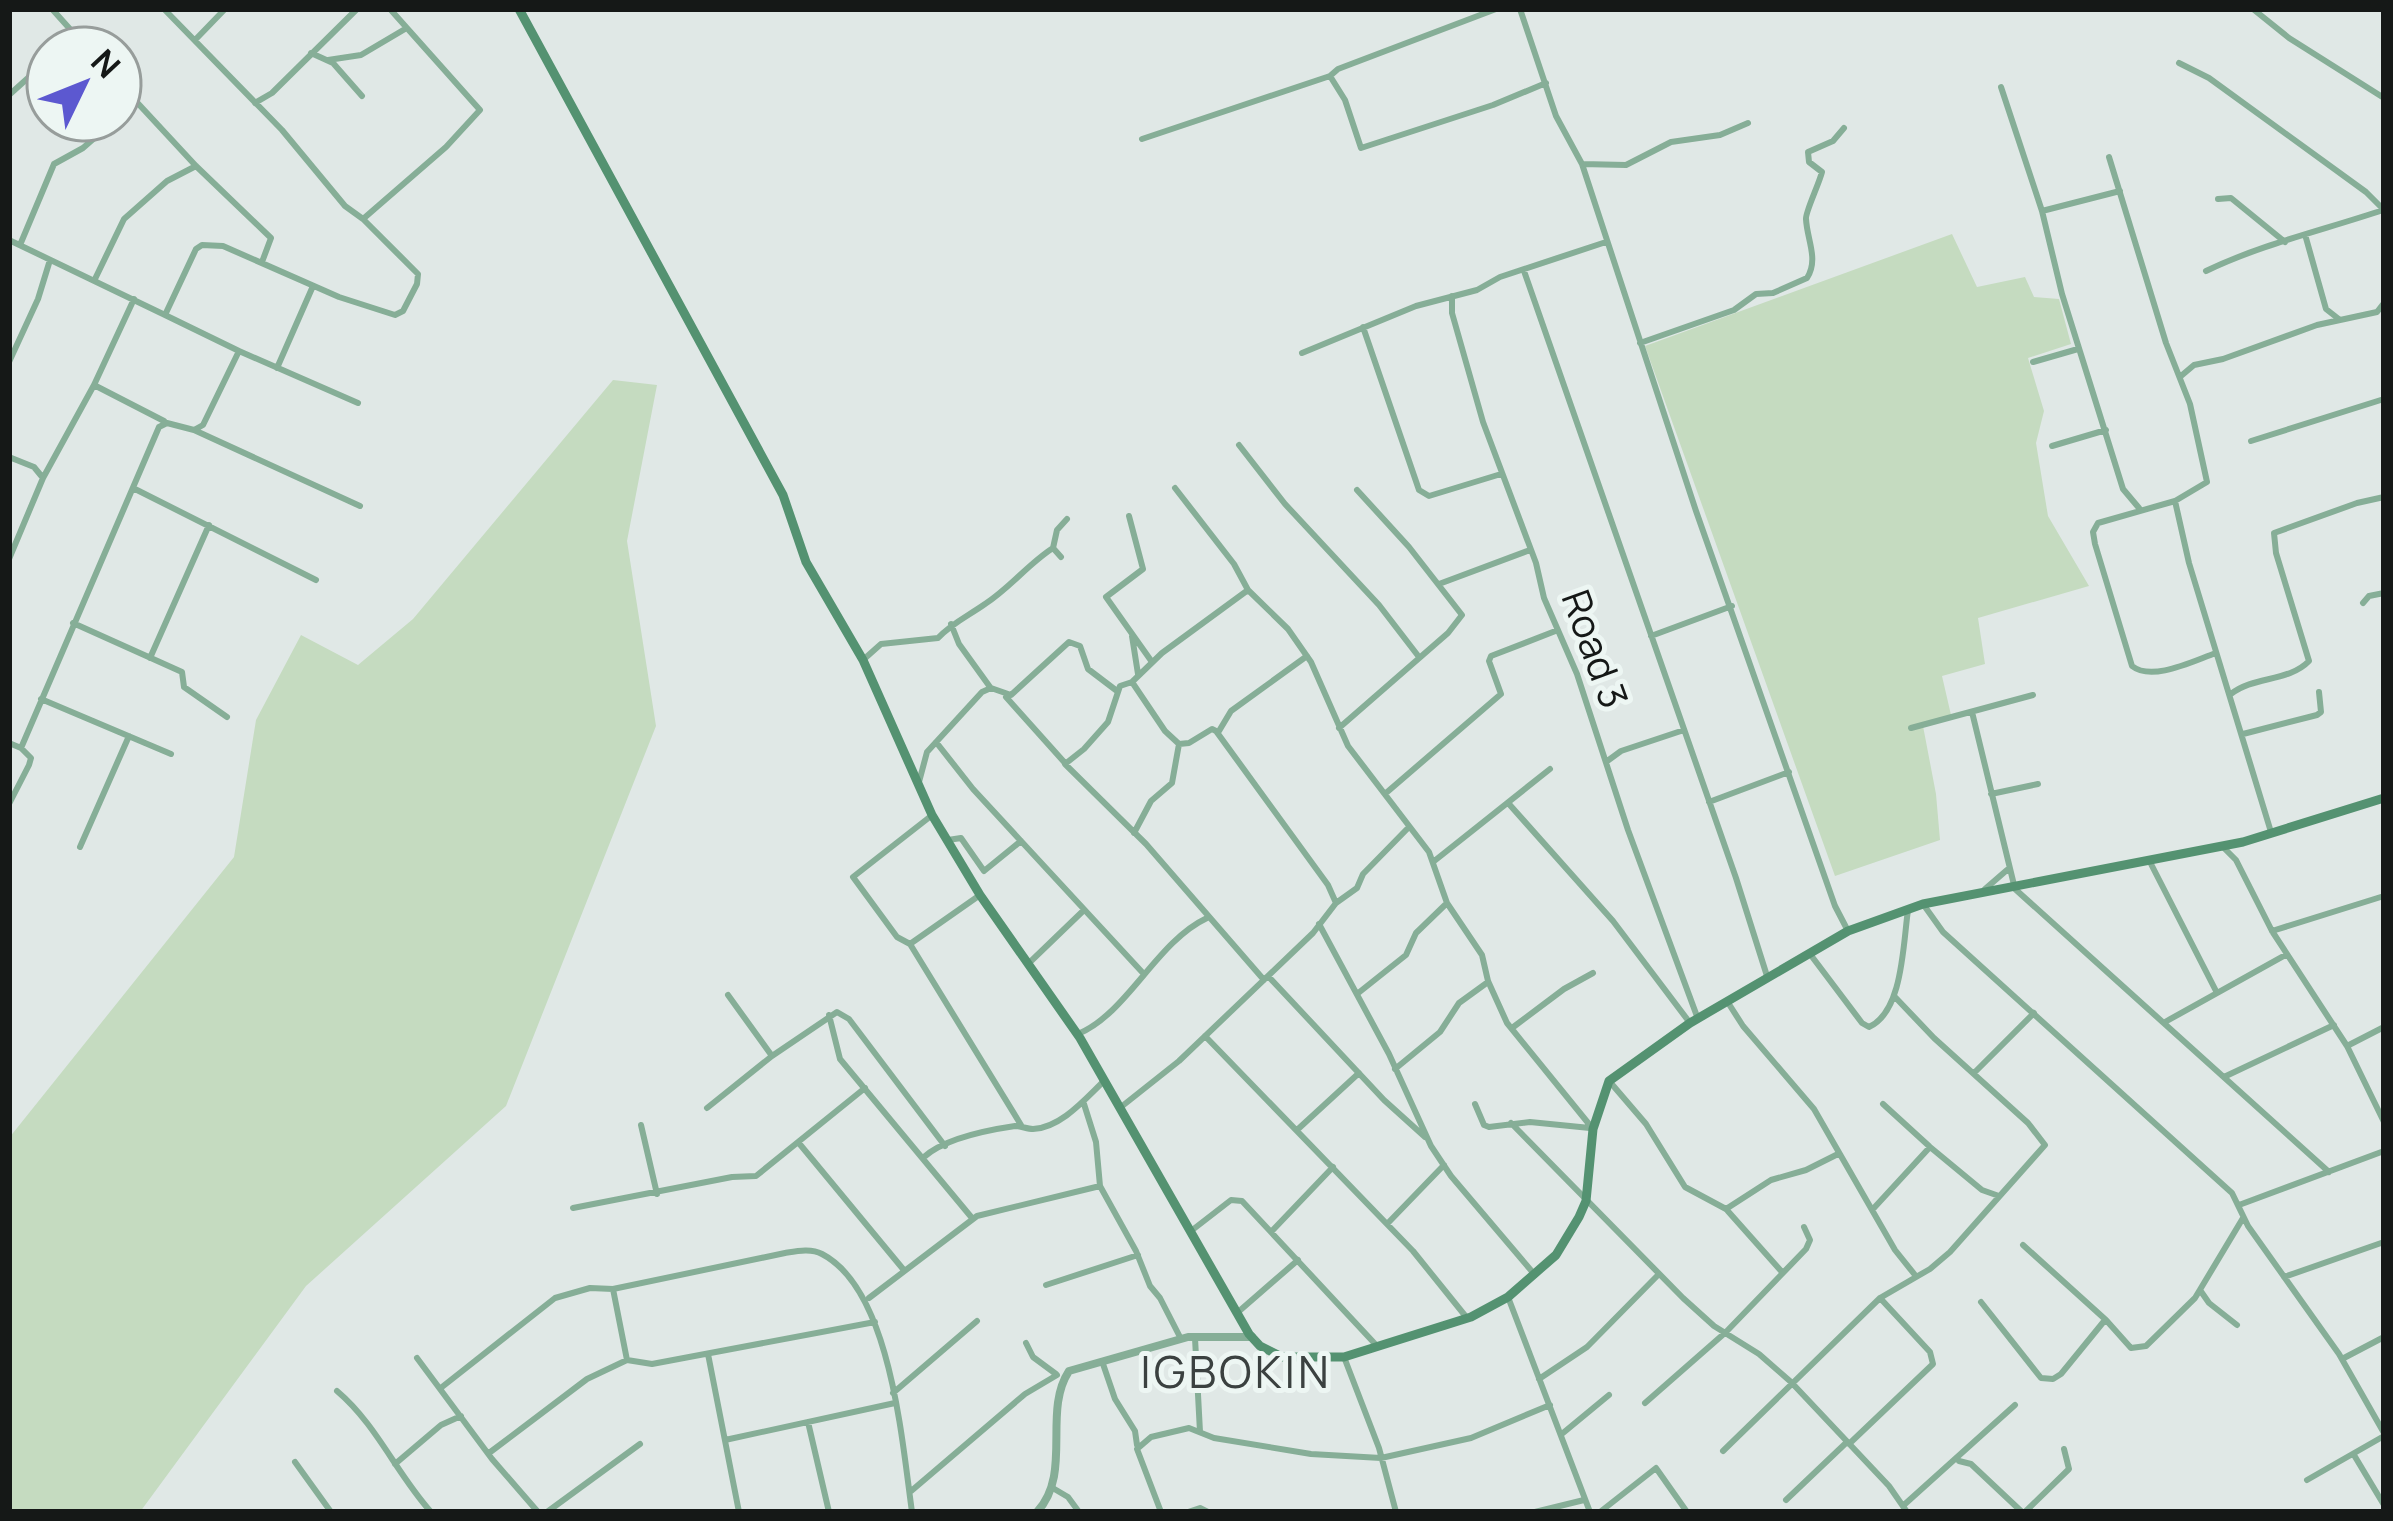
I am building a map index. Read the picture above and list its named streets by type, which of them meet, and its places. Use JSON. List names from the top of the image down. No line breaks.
{"streets":{"street":["Road 3"]},"districts":["IGBOKIN"],"north":"top right"}
